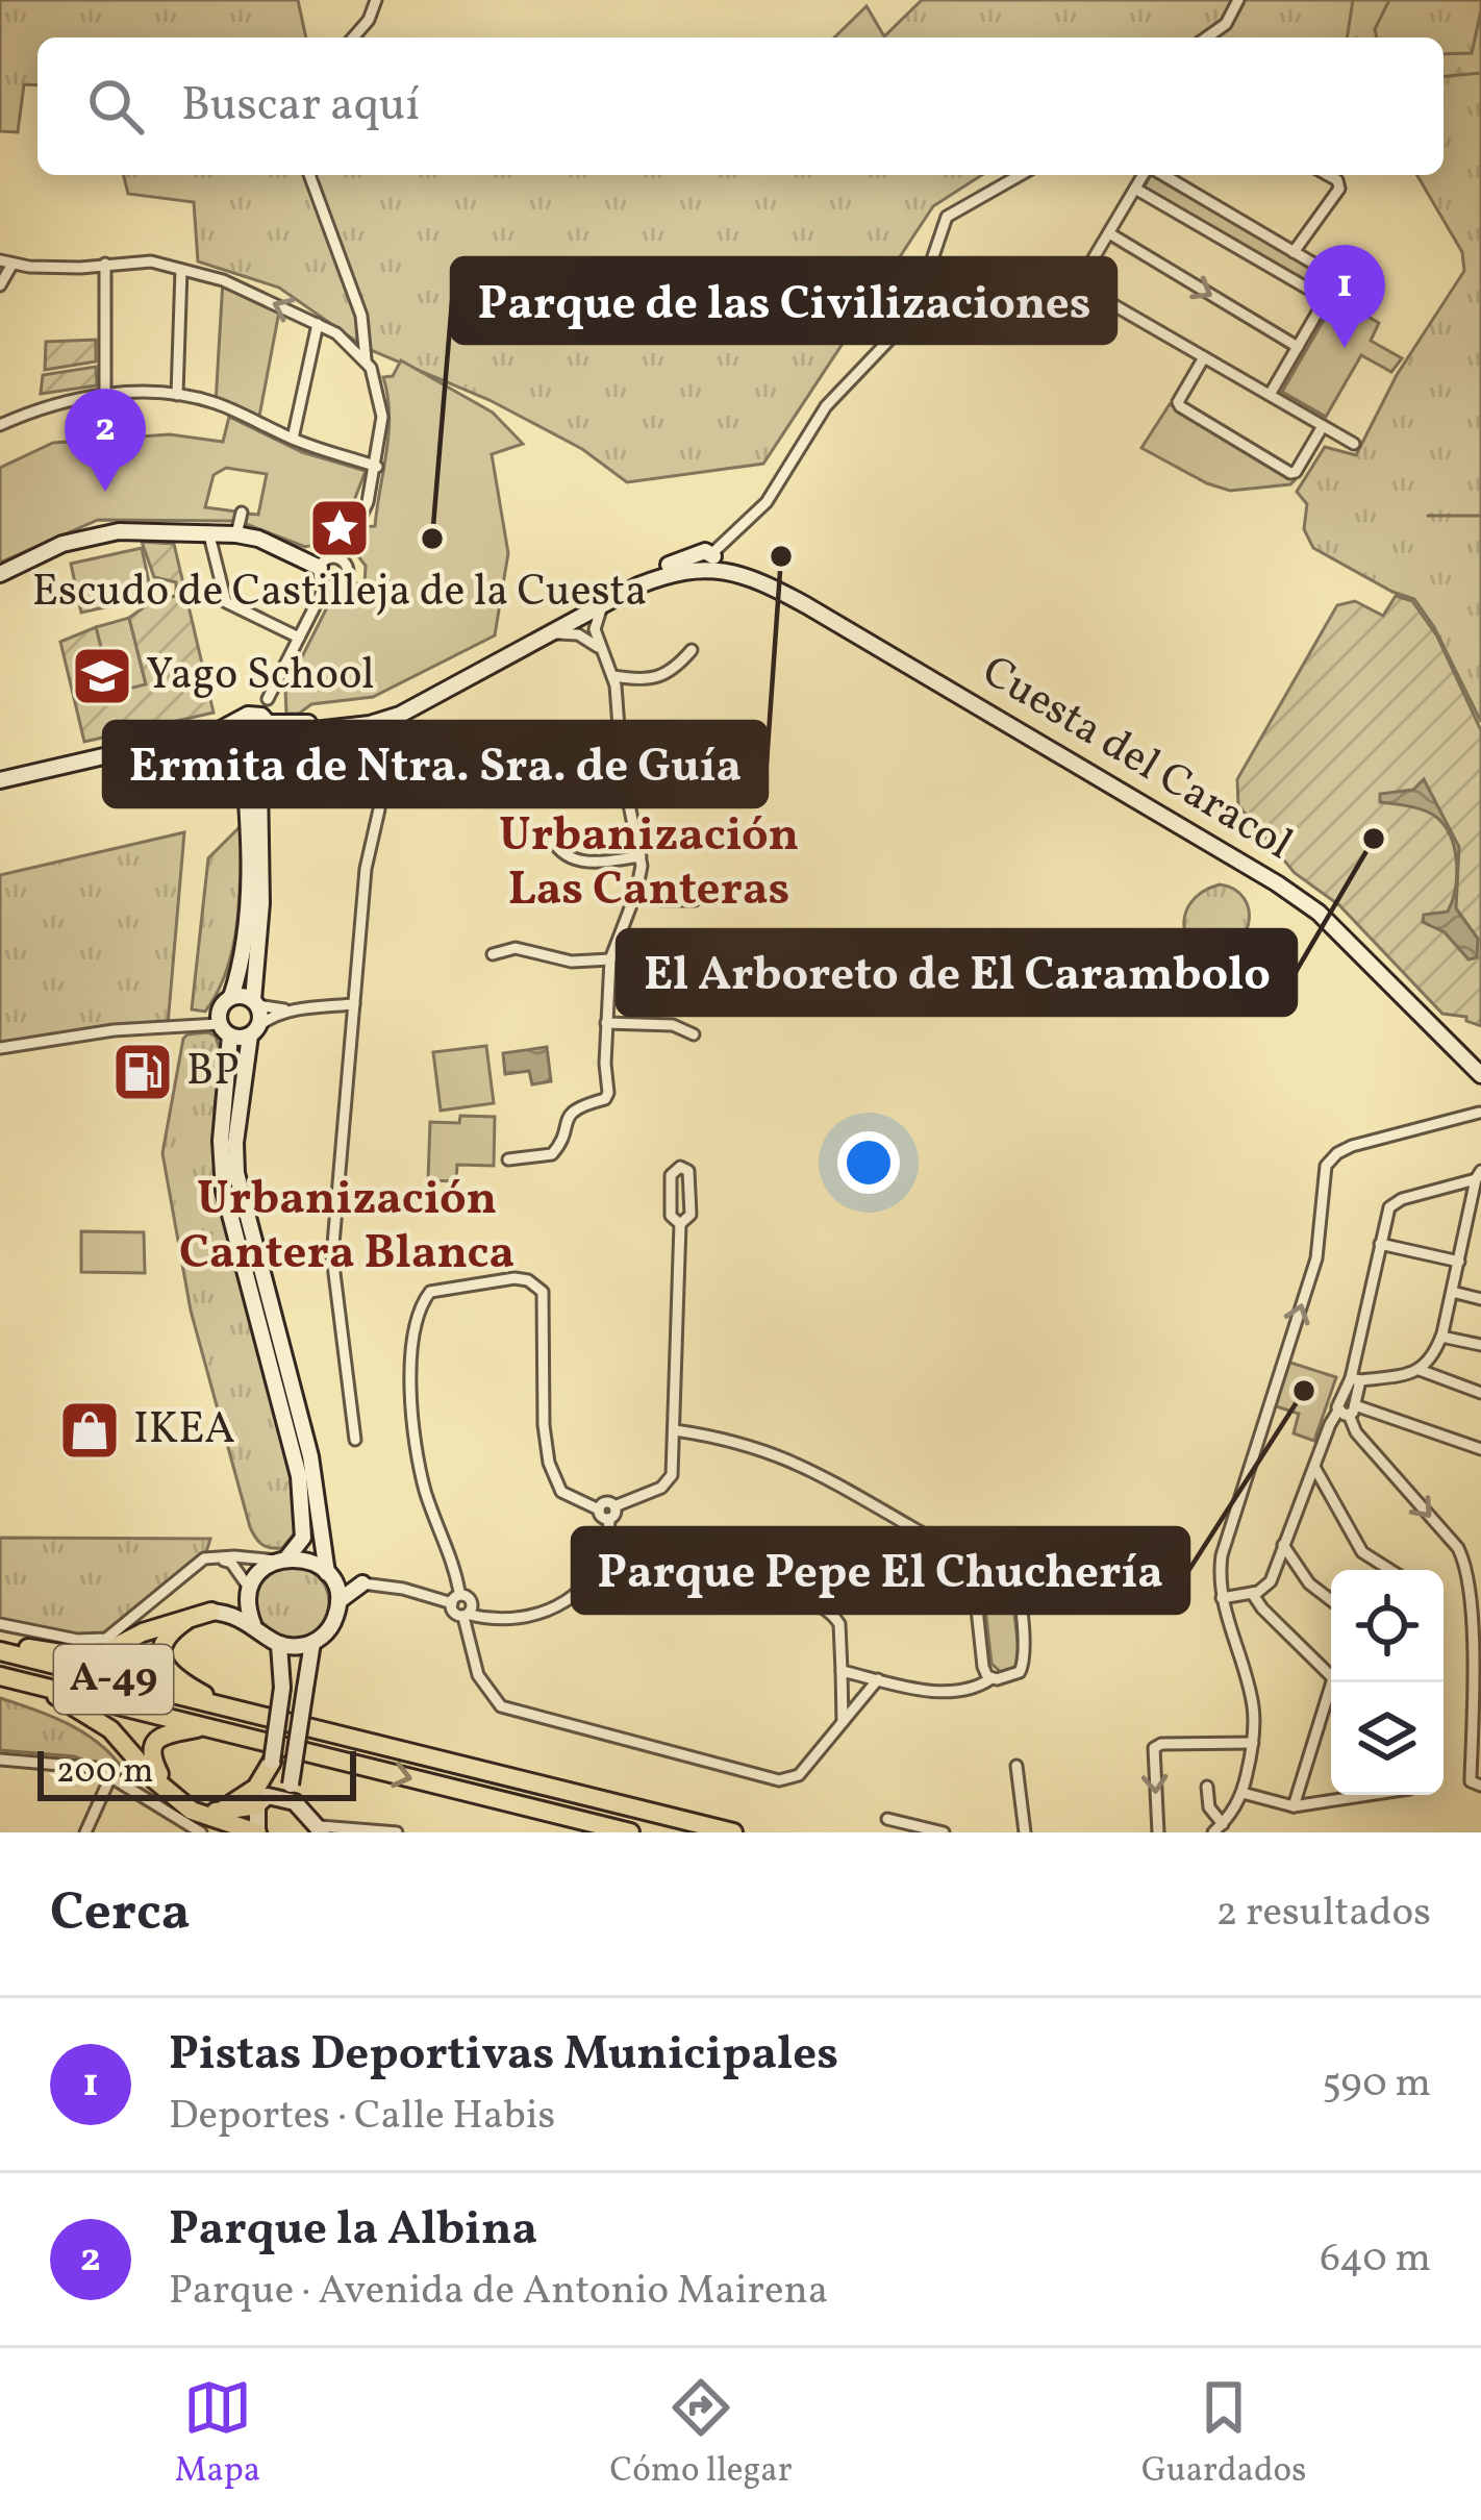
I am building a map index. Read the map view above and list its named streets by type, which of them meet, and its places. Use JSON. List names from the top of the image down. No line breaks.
{"streets":{"highway":["A-49"],"street":["Cuesta del Caracol"]},"districts":["Urbanización Las Canteras","Urbanización Cantera Blanca"],"places":{"place":["Escudo de Castilleja de la Cuesta"],"other":["Parque de las Civilizaciones","Ermita de Ntra. Sra. de Guía","El Arboreto de El Carambolo","Parque Pepe El Chuchería"],"school or university":["Yago School"],"fuel station":["BP"],"shop":["IKEA"]},"scale_bar":"200 m","page":{"search":"Buscar aquí","pins":["1","2"],"scale":"200 m","heading":["Cerca","2 resultados"],"list":[{"mark":"1","name":"Pistas Deportivas Municipales","note":"Deportes · Calle Habis","value":"590 m"},{"mark":"2","name":"Parque la Albina","note":"Parque · Avenida de Antonio Mairena","value":"640 m"}],"nav":["Mapa","Cómo llegar","Guardados"]}}
